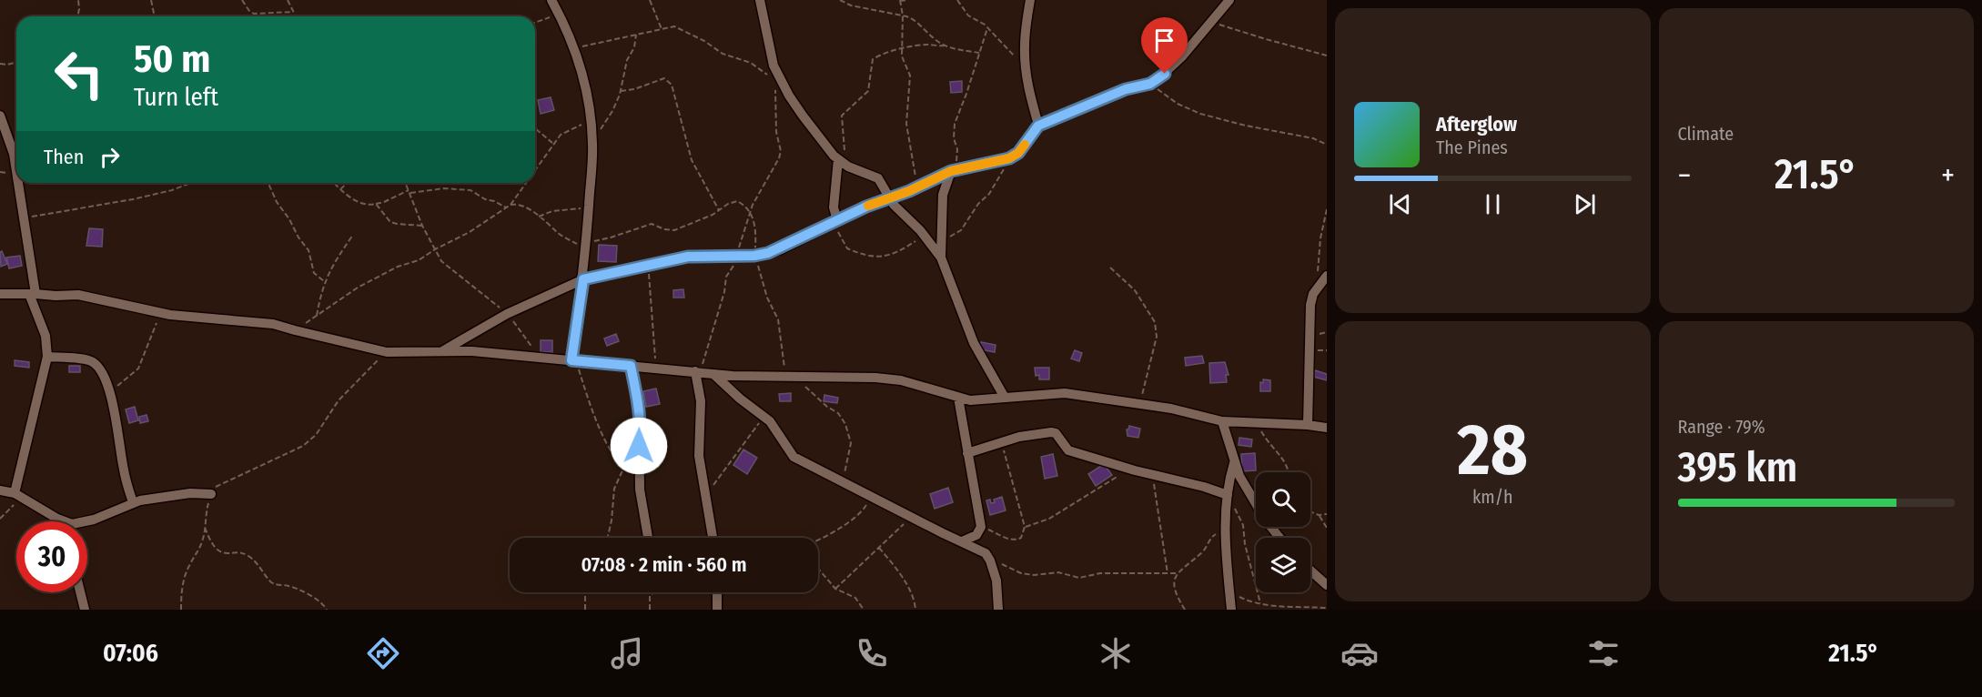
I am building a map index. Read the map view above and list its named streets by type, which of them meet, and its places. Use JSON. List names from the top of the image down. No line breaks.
{"page":{"tile":["Climate",["28","km/h"],["Range · 79%","395 km"]],"turn":["50 m","Turn left"],"song":["Afterglow","The Pines"],"then":"Then","heat":["−","21.5°","+"],"limit":"30","trip":"07:08 · 2 min · 560 m","tabs":["07:06","21.5°"]}}
